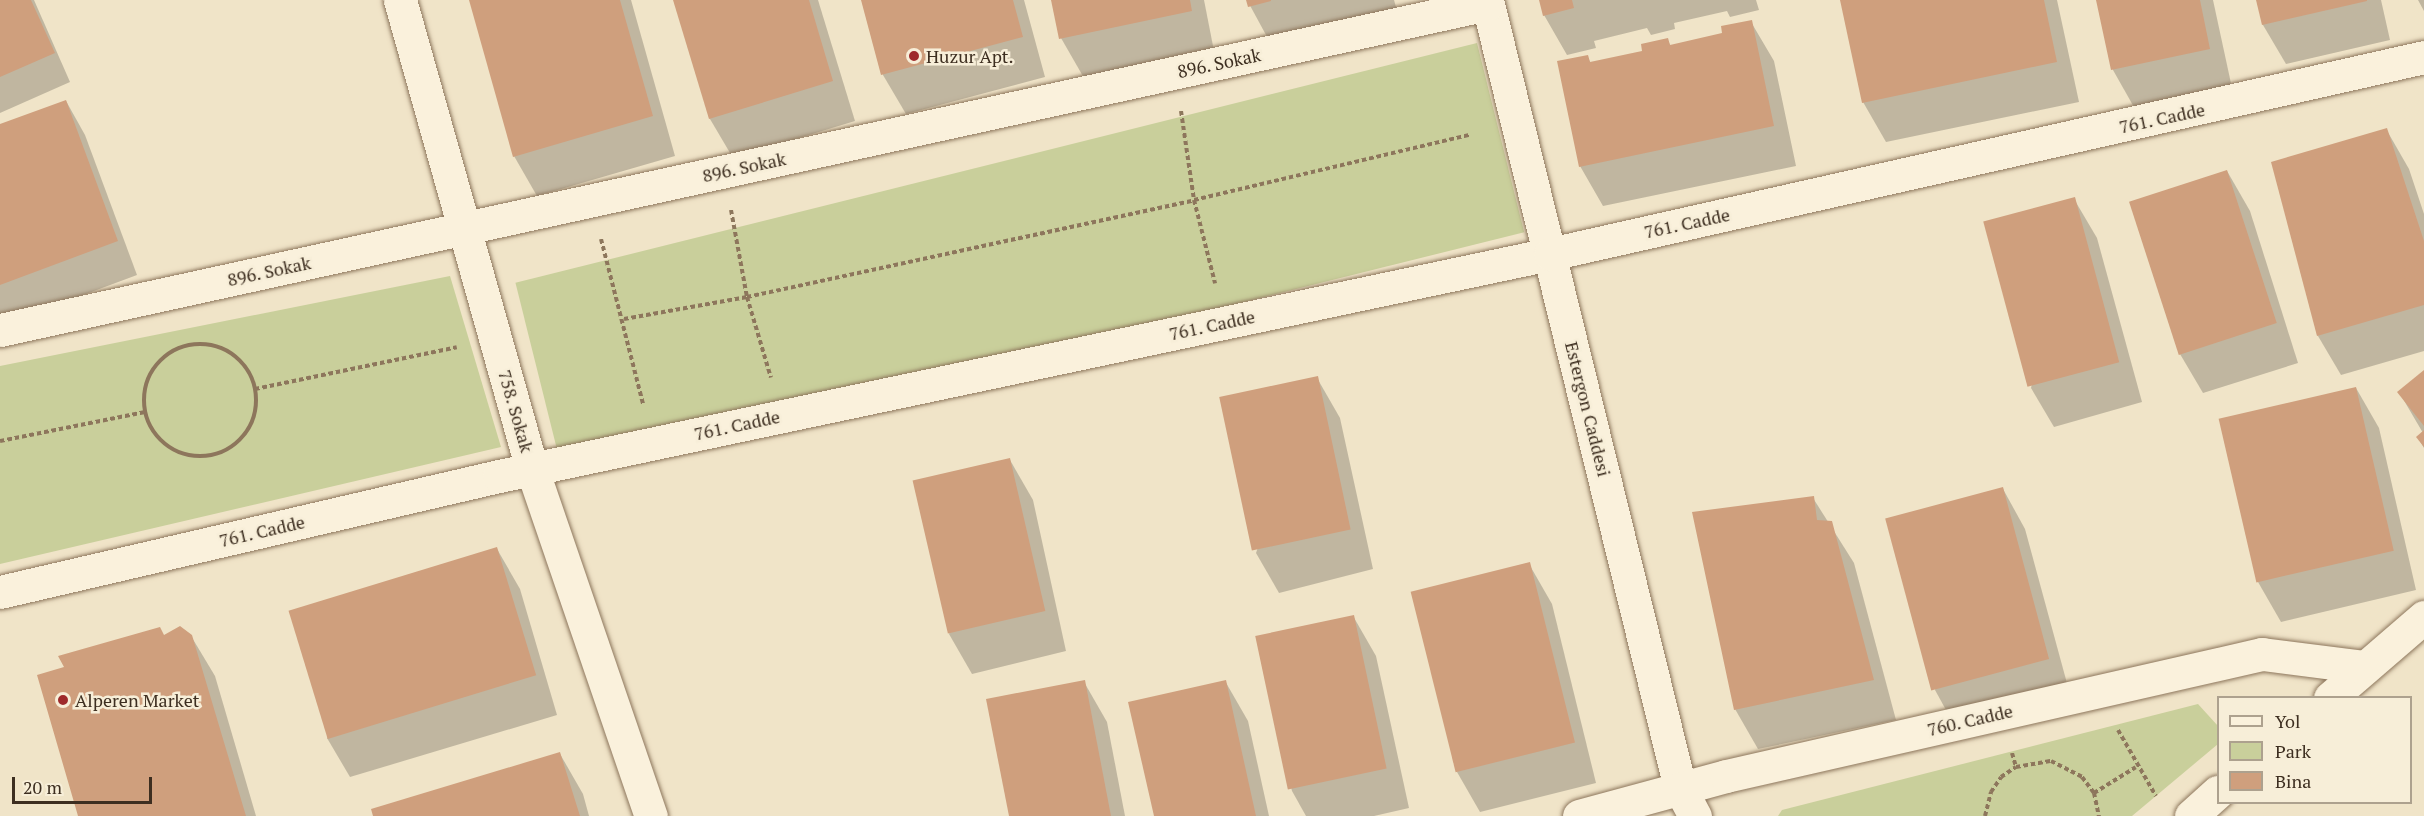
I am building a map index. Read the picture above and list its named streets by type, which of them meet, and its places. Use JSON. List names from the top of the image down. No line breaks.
{"streets":{"street":["896. Sokak","761. Cadde","Estergon Caddesi","758. Sokak","760. Cadde"]},"crossings":[["896. Sokak","Estergon Caddesi"],["896. Sokak","758. Sokak"],["761. Cadde","Estergon Caddesi"],["761. Cadde","758. Sokak"],["Estergon Caddesi","760. Cadde"]],"places":["Huzur Apt.","Alperen Market"],"legend":["Yol","Park","Bina"],"scale_bar":"20 m"}
